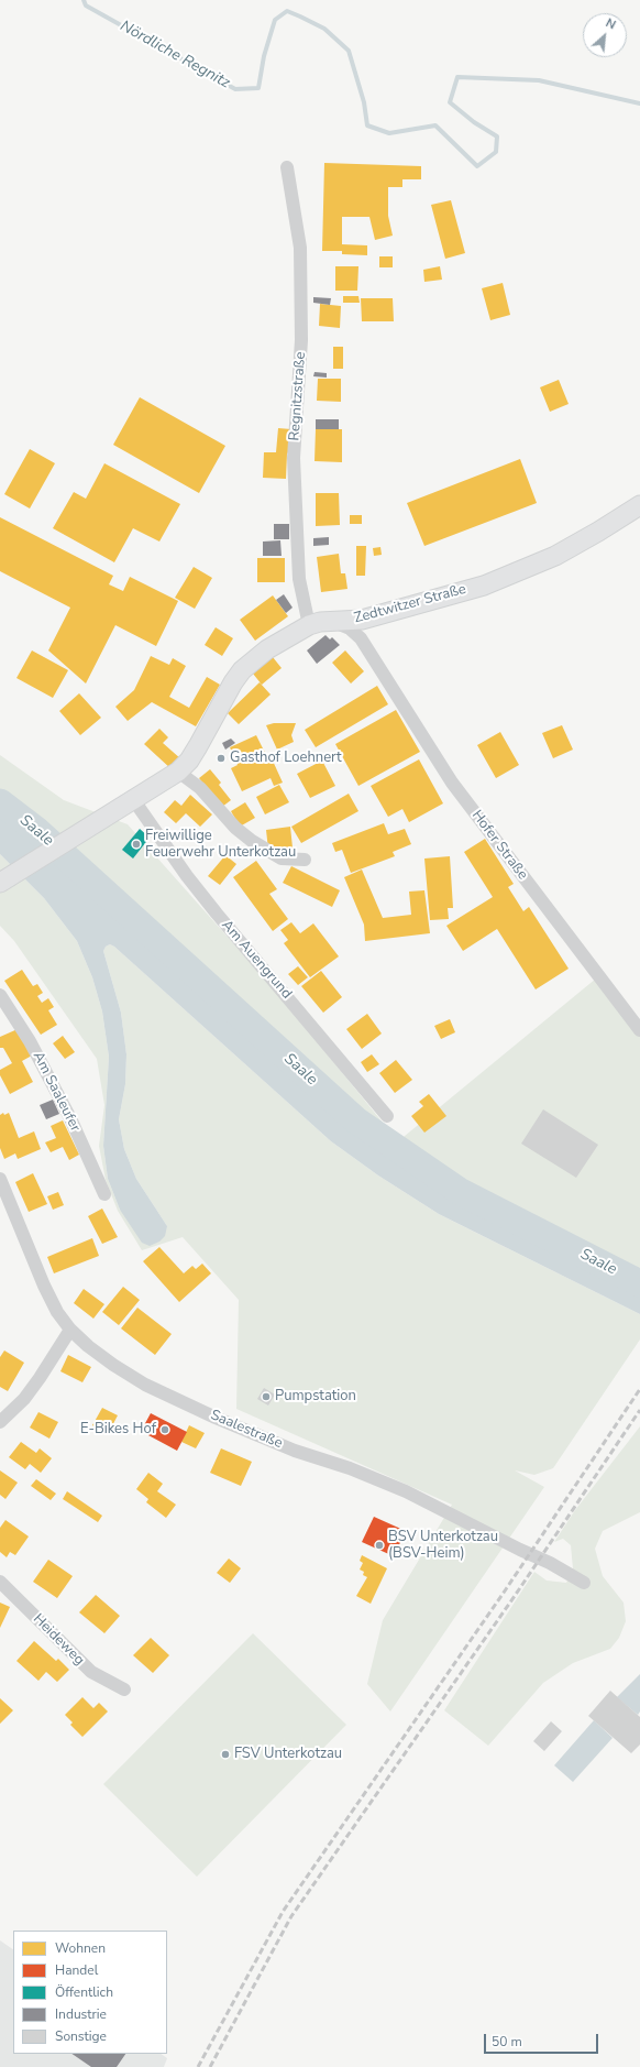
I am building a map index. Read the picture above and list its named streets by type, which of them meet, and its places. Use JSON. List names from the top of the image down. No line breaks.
{"streets":{"street":["Regnitzstraße","Zedtwitzer Straße","Hofer Straße","Am Auengrund","Am Saaleufer","Saalestraße","Heideweg"]},"crossings":[["Regnitzstraße","Zedtwitzer Straße"],["Zedtwitzer Straße","Hofer Straße"],["Zedtwitzer Straße","Am Auengrund"]],"water":["Nördliche Regnitz","Saale"],"places":["Gasthof Loehnert","Freiwillige Feuerwehr Unterkotzau","Pumpstation","E-Bikes Hof","BSV Unterkotzau (BSV-Heim)","FSV Unterkotzau"],"legend":["Wohnen","Handel","Öffentlich","Industrie","Sonstige"],"scale_bar":"50 m","north":"top right"}
